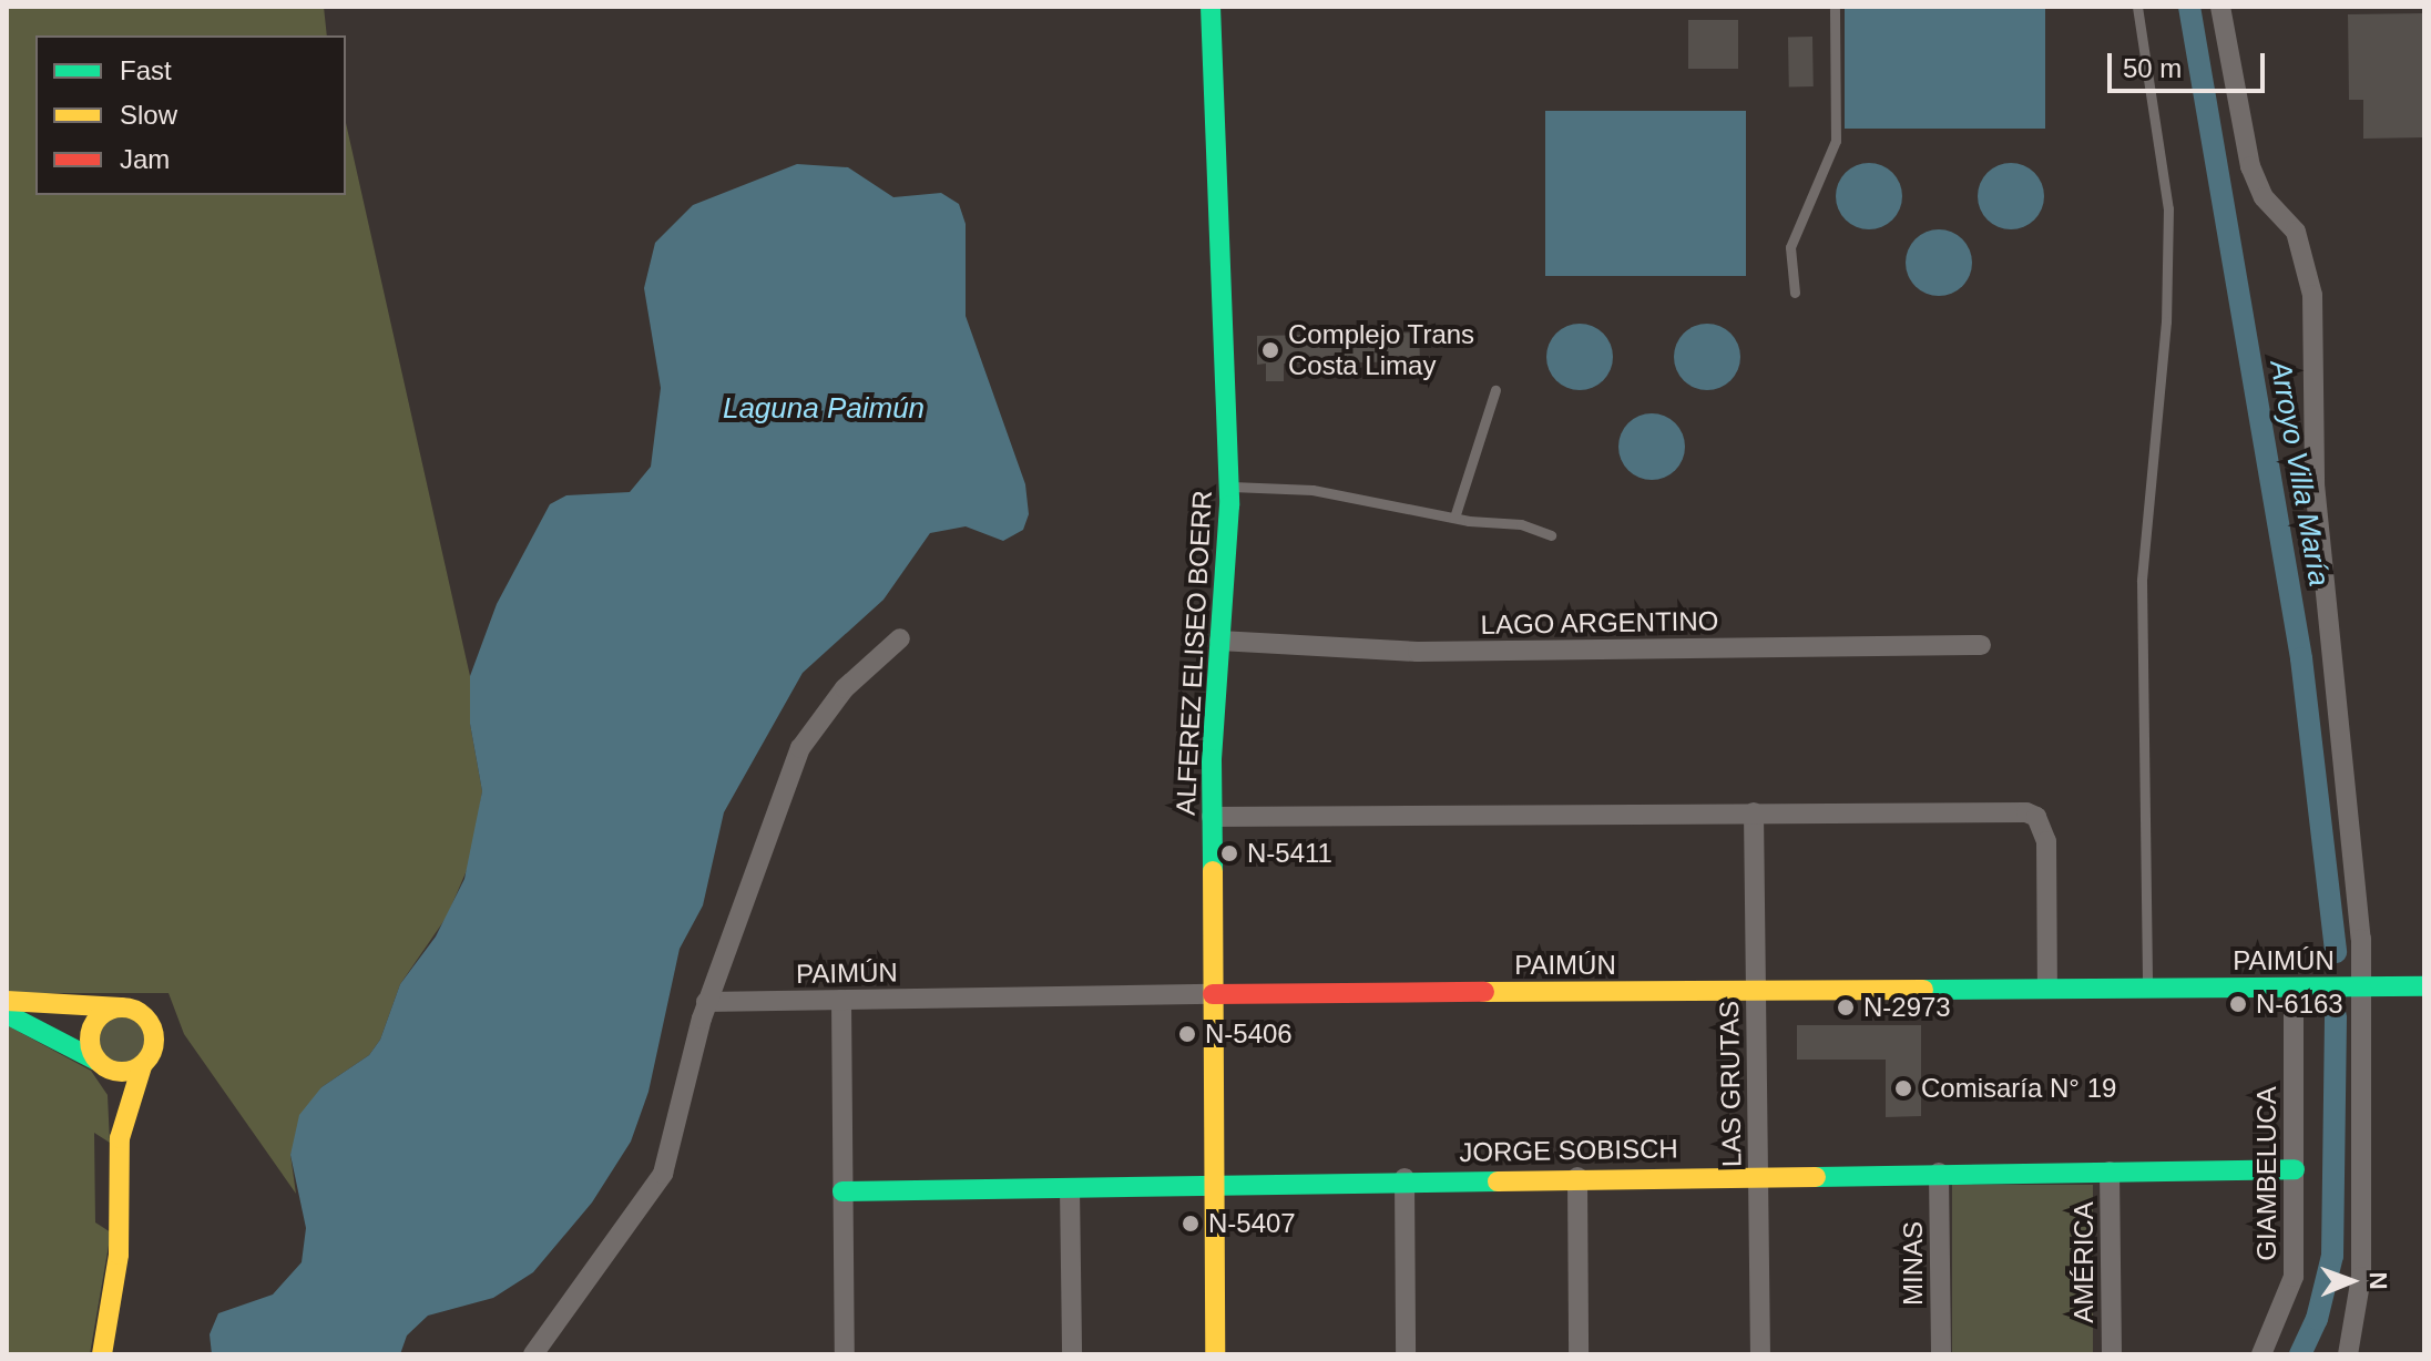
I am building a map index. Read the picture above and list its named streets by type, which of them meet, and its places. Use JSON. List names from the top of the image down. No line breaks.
{"streets":{"street":["LAGO ARGENTINO","ALFEREZ ELISEO BOERR","PAIMÚN","LAS GRUTAS","JORGE SOBISCH","GIAMBELUCA","AMÉRICA","MINAS"]},"crossings":[["LAGO ARGENTINO","ALFEREZ ELISEO BOERR"],["ALFEREZ ELISEO BOERR","PAIMÚN"],["ALFEREZ ELISEO BOERR","JORGE SOBISCH"],["PAIMÚN","LAS GRUTAS"],["PAIMÚN","GIAMBELUCA"],["LAS GRUTAS","JORGE SOBISCH"],["JORGE SOBISCH","GIAMBELUCA"],["JORGE SOBISCH","AMÉRICA"],["JORGE SOBISCH","MINAS"]],"water":["Laguna Paimún","Arroyo Villa María"],"places":["Complejo Trans Costa Limay","N-5411","N-6163","N-2973","N-5406","Comisaría N° 19","N-5407"],"legend":["Fast","Slow","Jam"],"scale_bar":"50 m","north":"right"}
